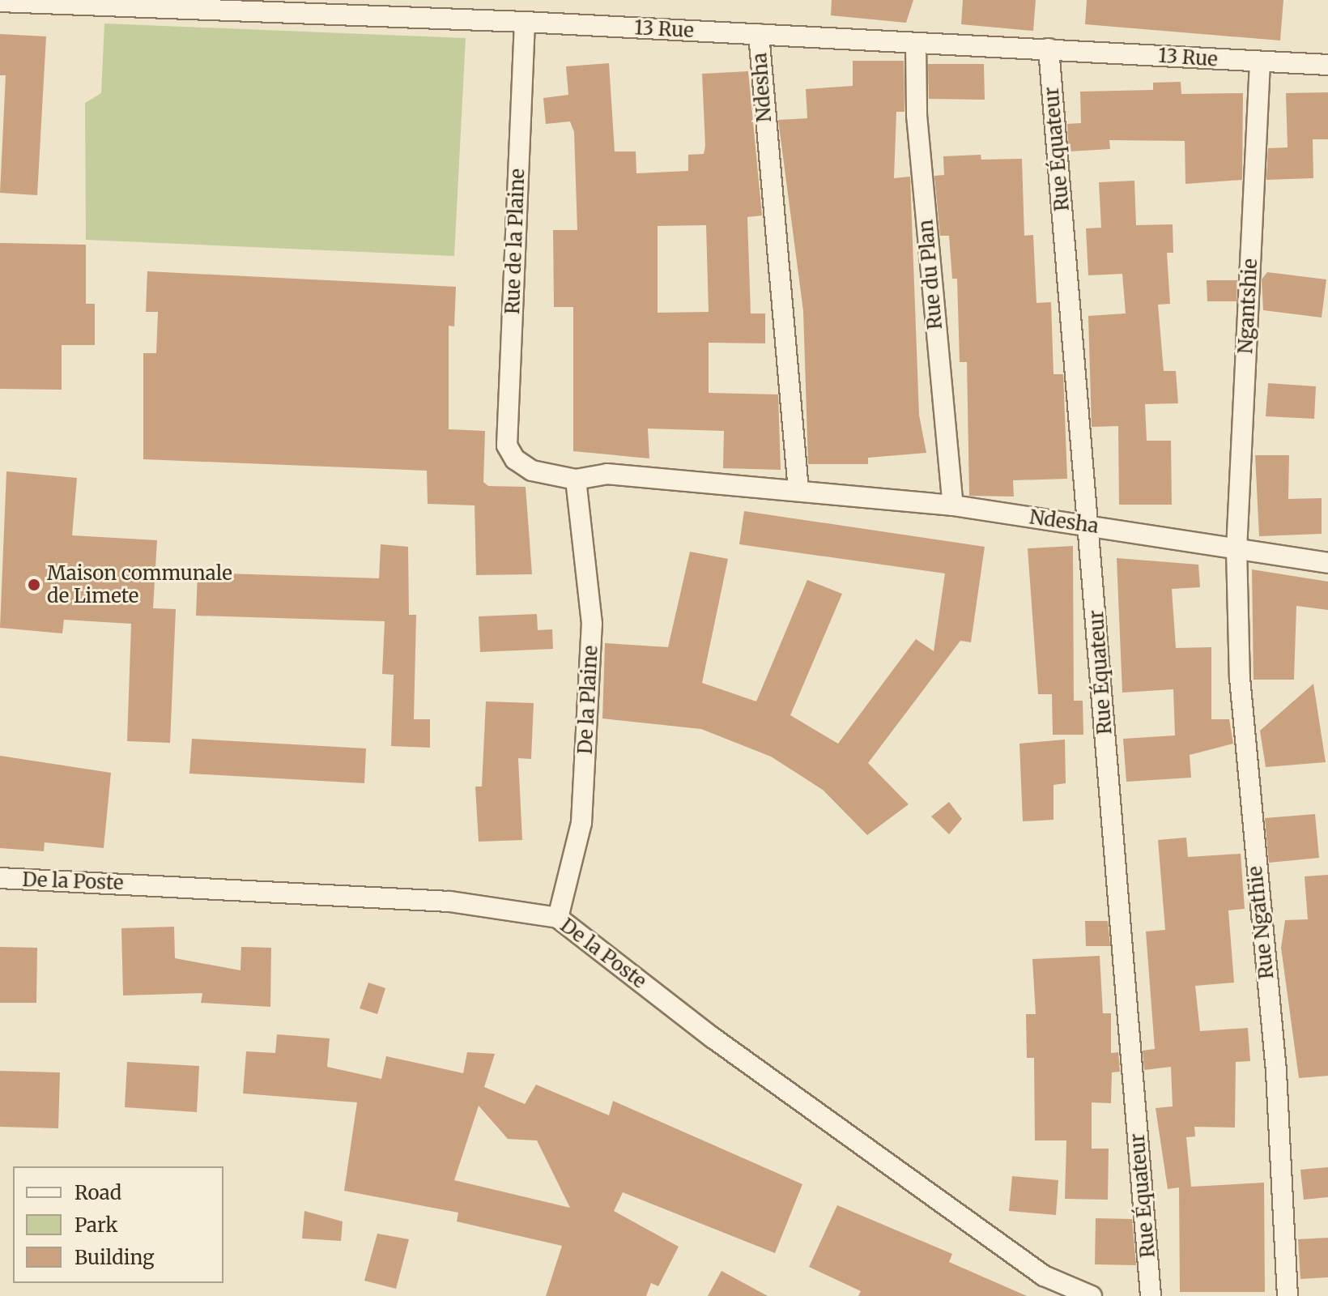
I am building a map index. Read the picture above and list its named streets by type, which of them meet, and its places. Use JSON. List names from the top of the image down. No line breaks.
{"streets":{"street":["13 Rue","Ndesha","Rue Équateur","Rue de la Plaine","Rue du Plan","Ngantshie","De la Plaine","De la Poste","Rue Ngathie"]},"crossings":[["13 Rue","Ndesha"],["13 Rue","Rue Équateur"],["13 Rue","Rue de la Plaine"],["13 Rue","Rue du Plan"],["13 Rue","Ngantshie"],["Ndesha","Rue Équateur"],["Ndesha","Rue de la Plaine"],["Ndesha","Rue du Plan"],["Ndesha","Ngantshie"],["Ndesha","De la Plaine"],["Ndesha","Rue Ngathie"],["Ngantshie","Rue Ngathie"],["De la Plaine","De la Poste"]],"places":["Maison communale de Limete"],"legend":["Road","Park","Building"]}
